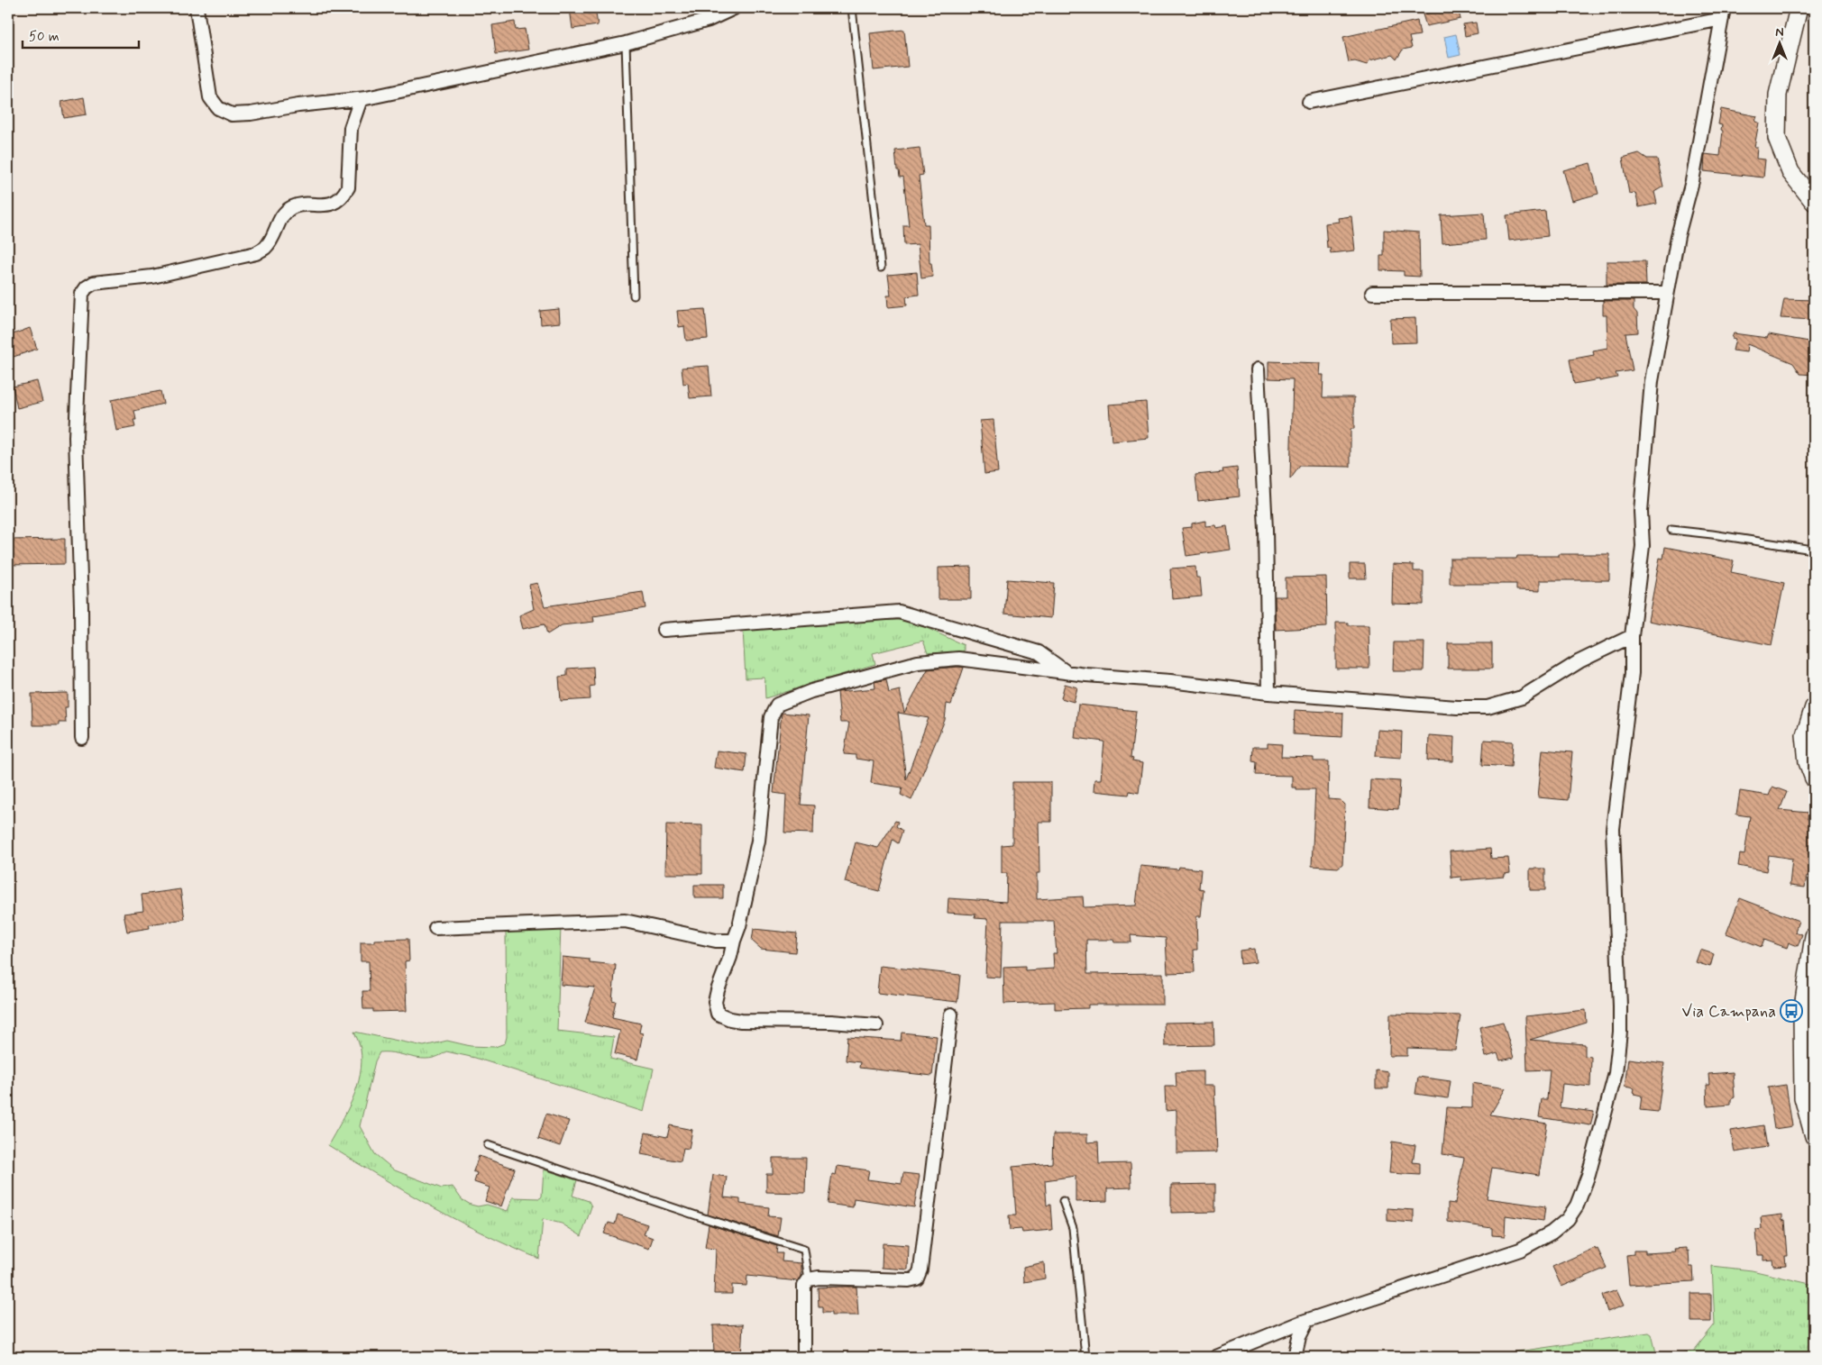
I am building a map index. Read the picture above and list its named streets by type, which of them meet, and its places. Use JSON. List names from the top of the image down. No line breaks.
{"places":{"bus stop":["Via Campana"]},"scale_bar":"50 m","north":"top"}
